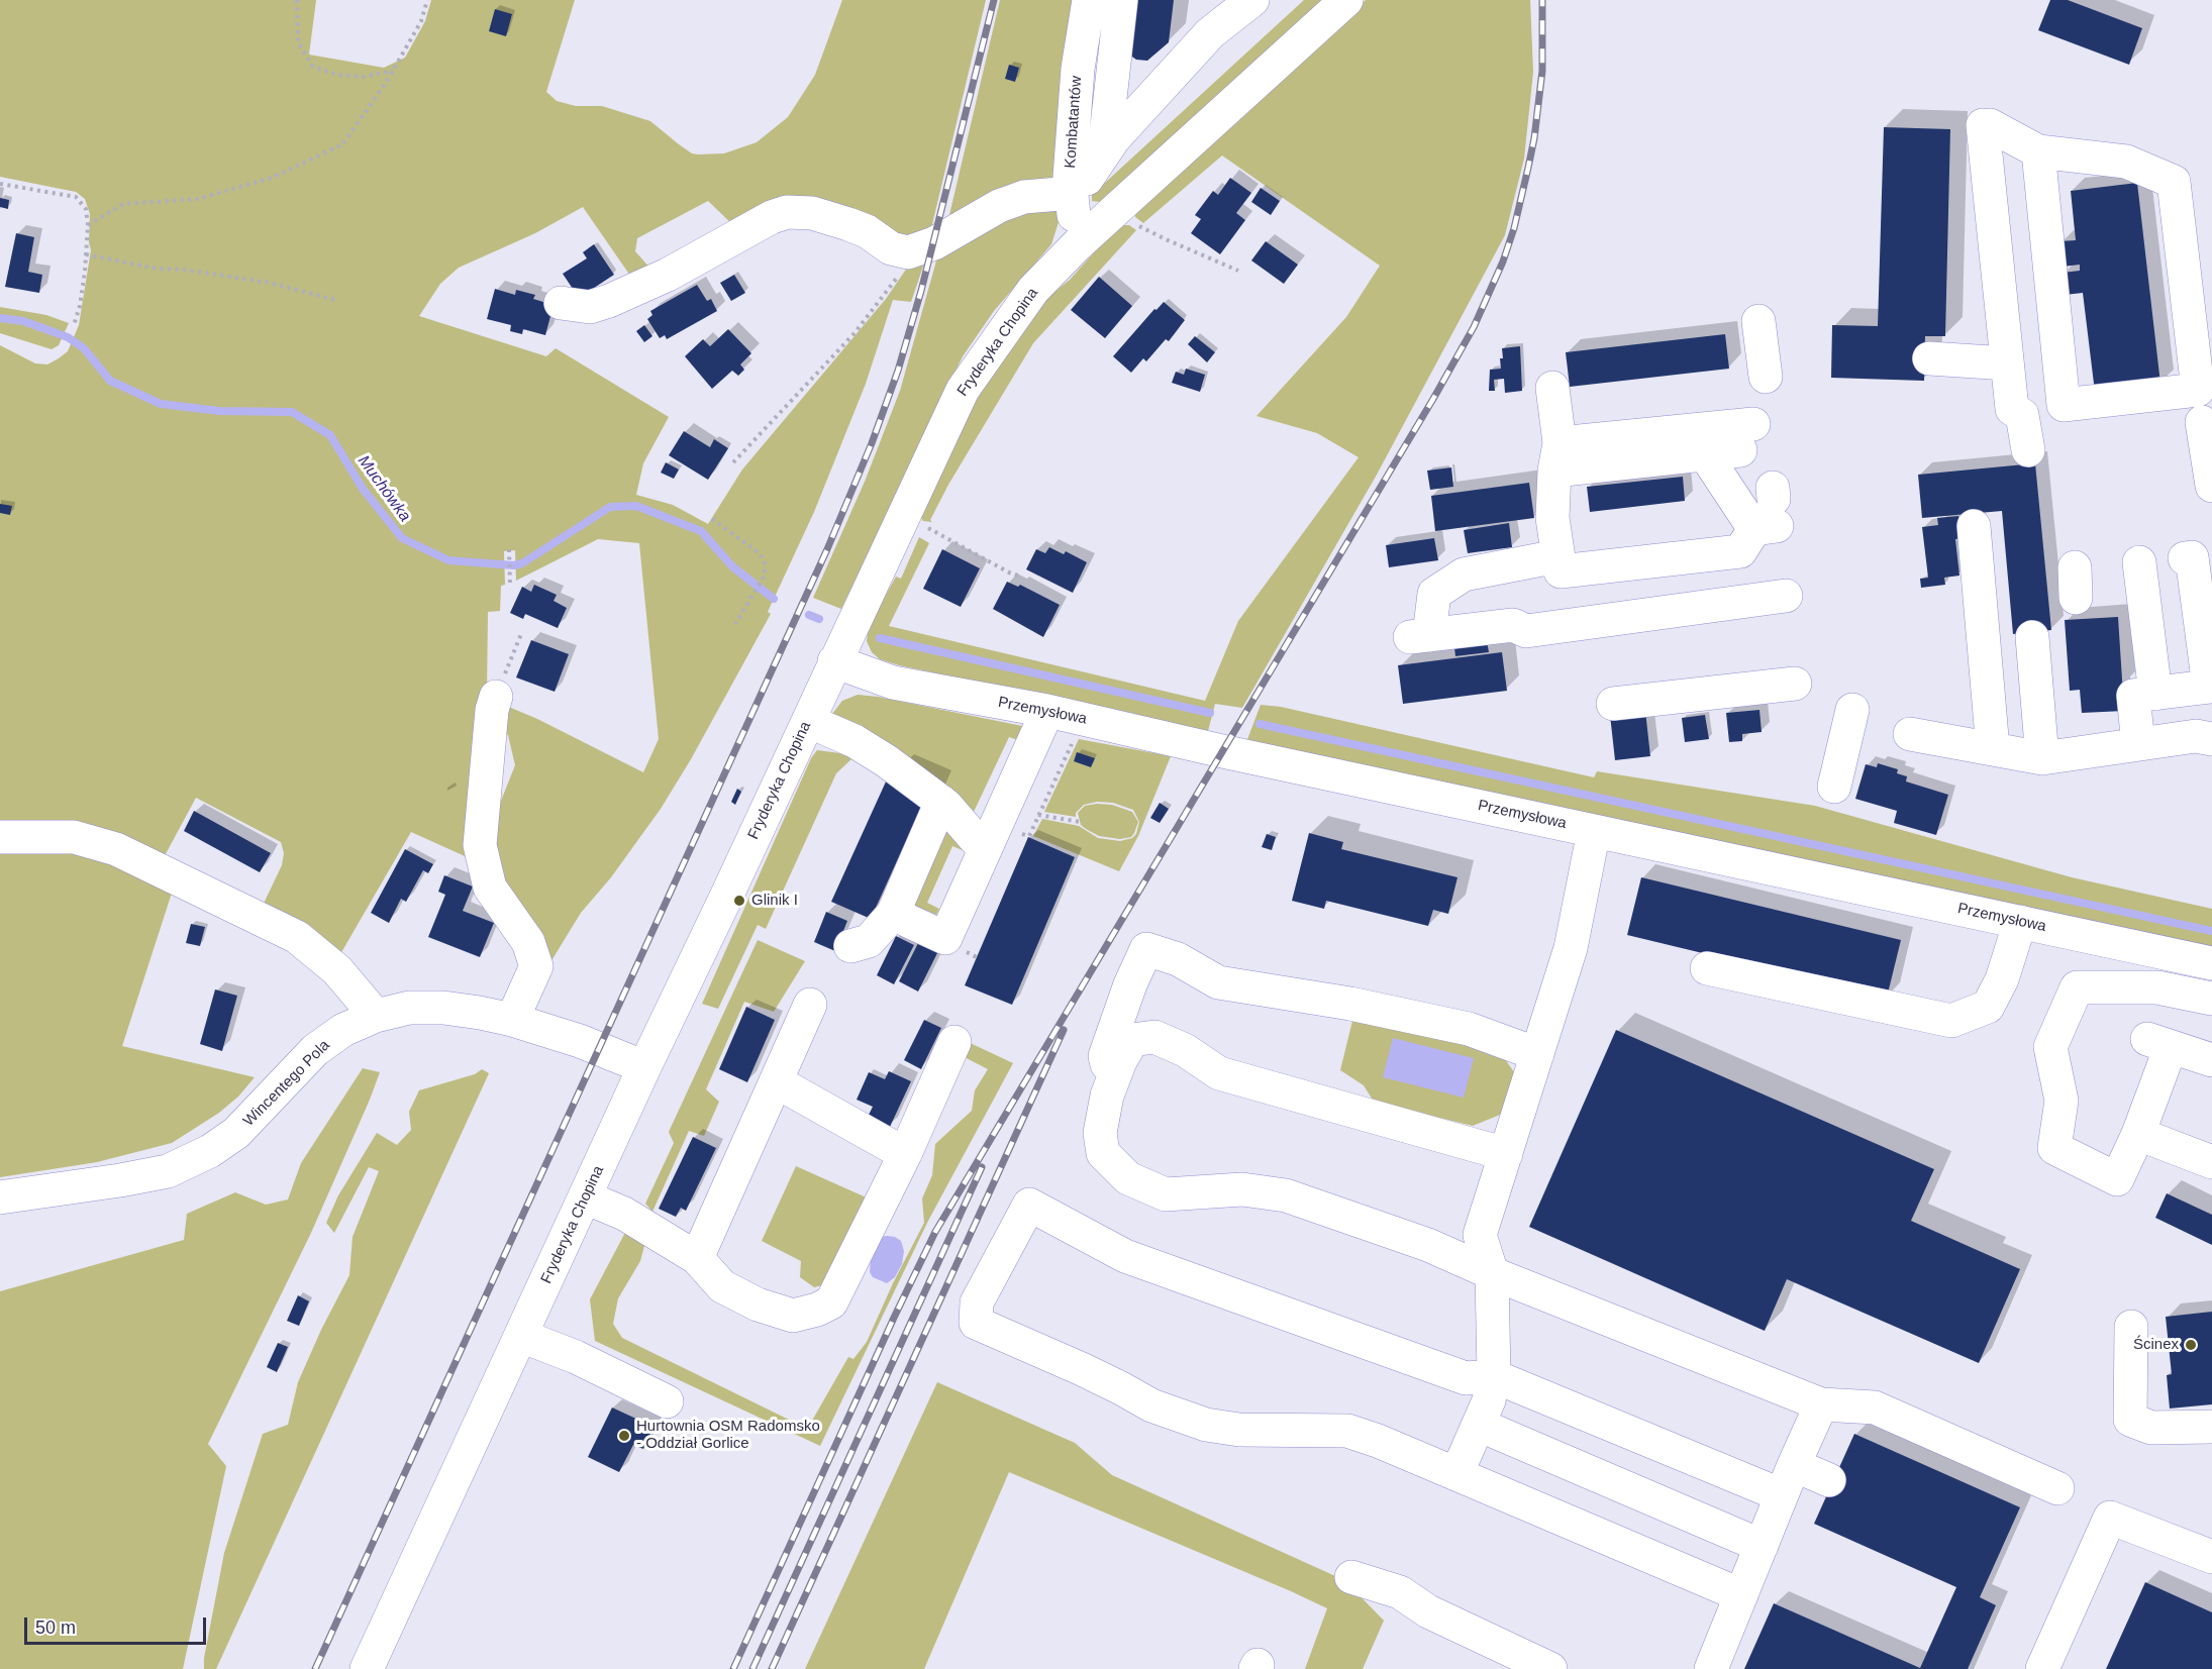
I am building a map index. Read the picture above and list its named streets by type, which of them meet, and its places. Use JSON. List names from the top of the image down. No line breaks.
{"streets":{"street":["Kombatantów","Fryderyka Chopina","Przemysłowa","Wincentego Pola"]},"crossings":[["Kombatantów","Fryderyka Chopina"],["Fryderyka Chopina","Przemysłowa"],["Fryderyka Chopina","Wincentego Pola"]],"water":["Muchówka"],"places":["Glinik I","Ścinex","Hurtownia OSM Radomsko - Oddział Gorlice"],"scale_bar":"50 m"}
